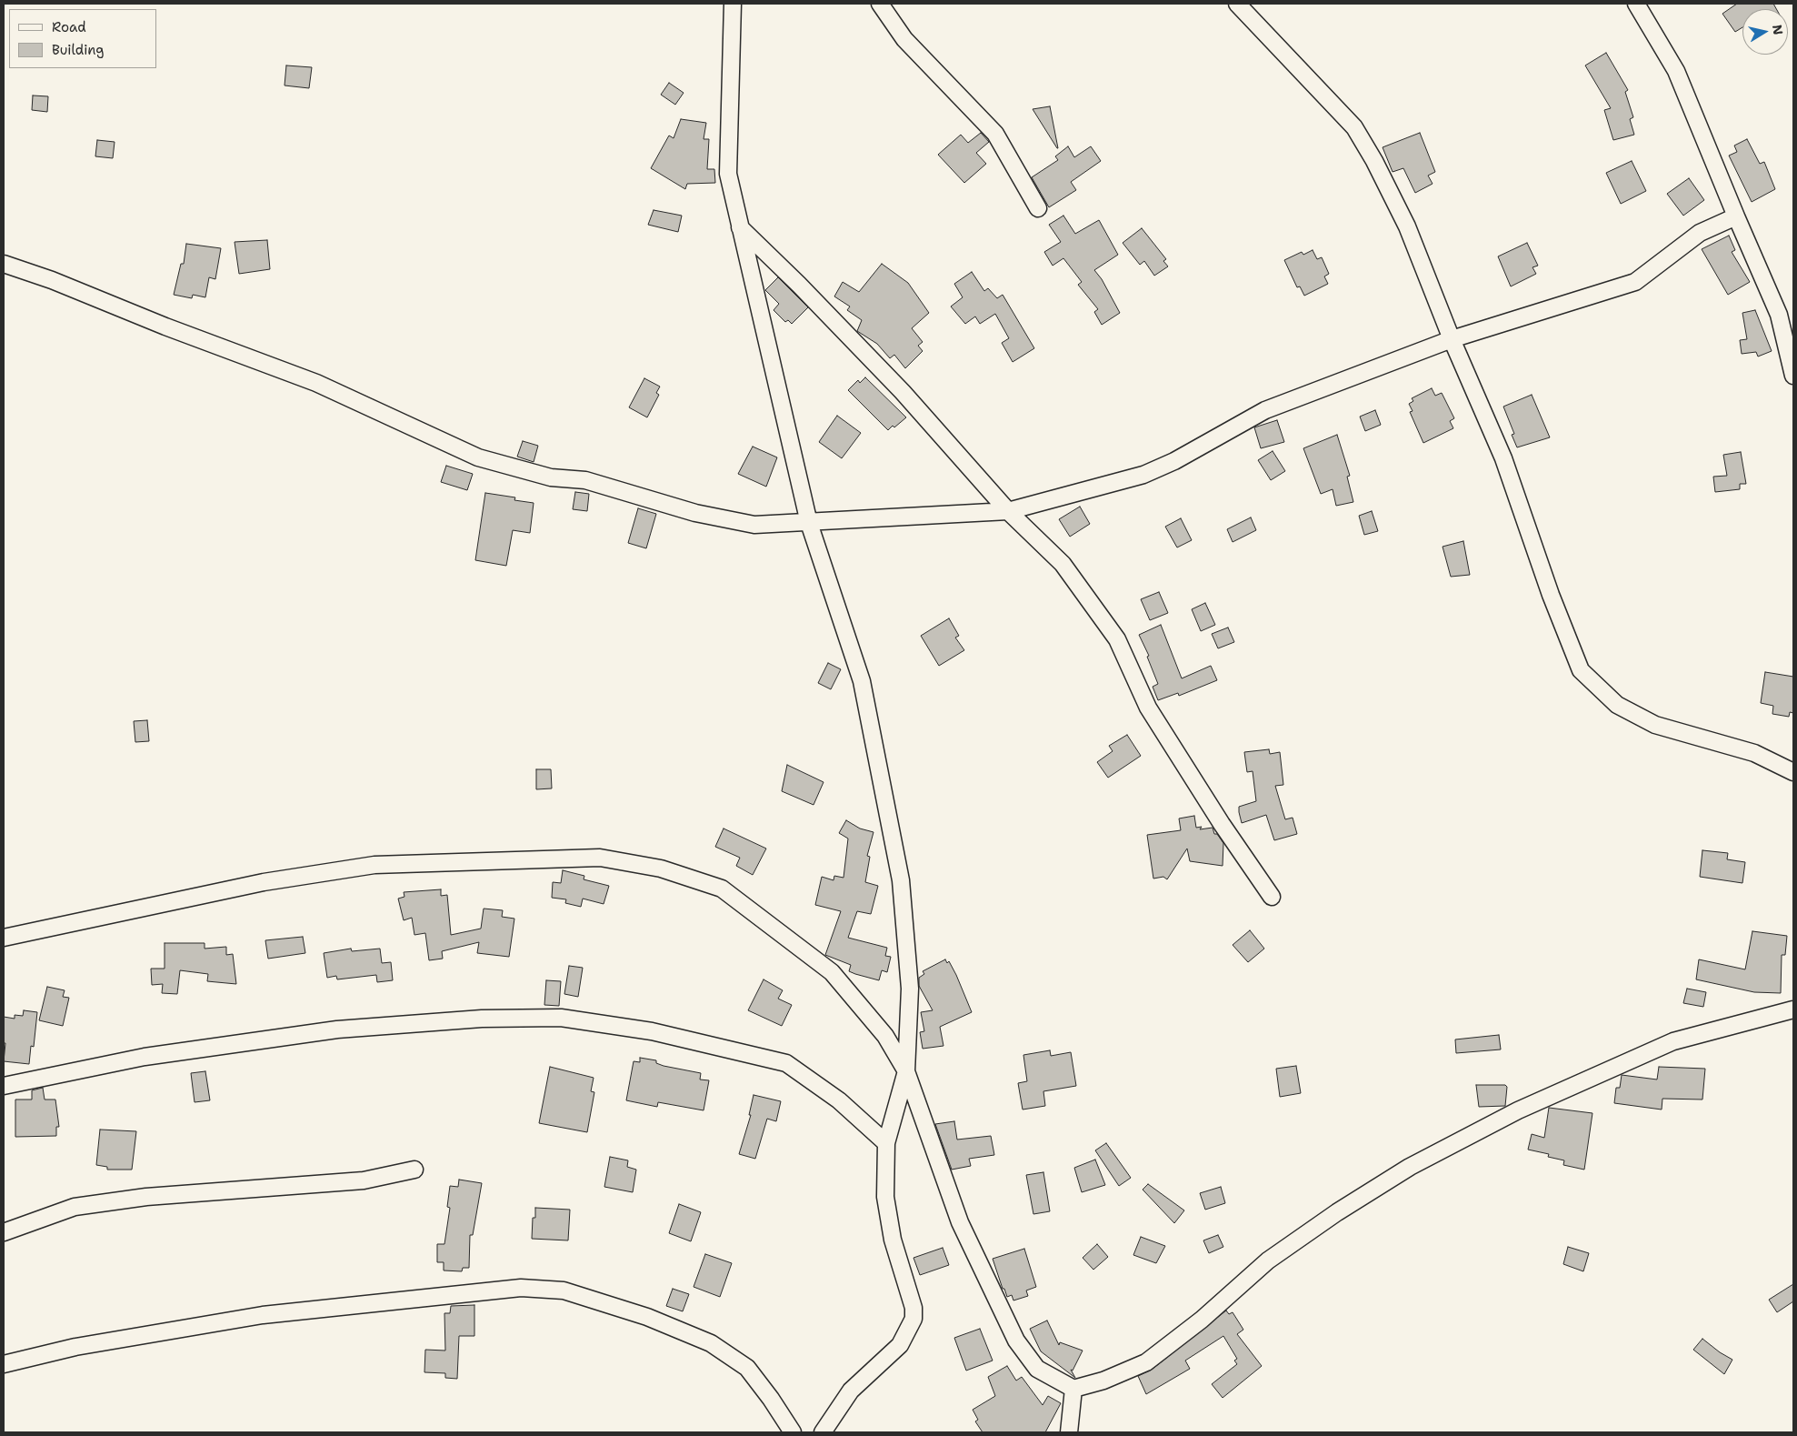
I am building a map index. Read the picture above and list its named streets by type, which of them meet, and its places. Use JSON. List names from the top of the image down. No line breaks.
{"legend":["Road","Building"],"north":"right"}
